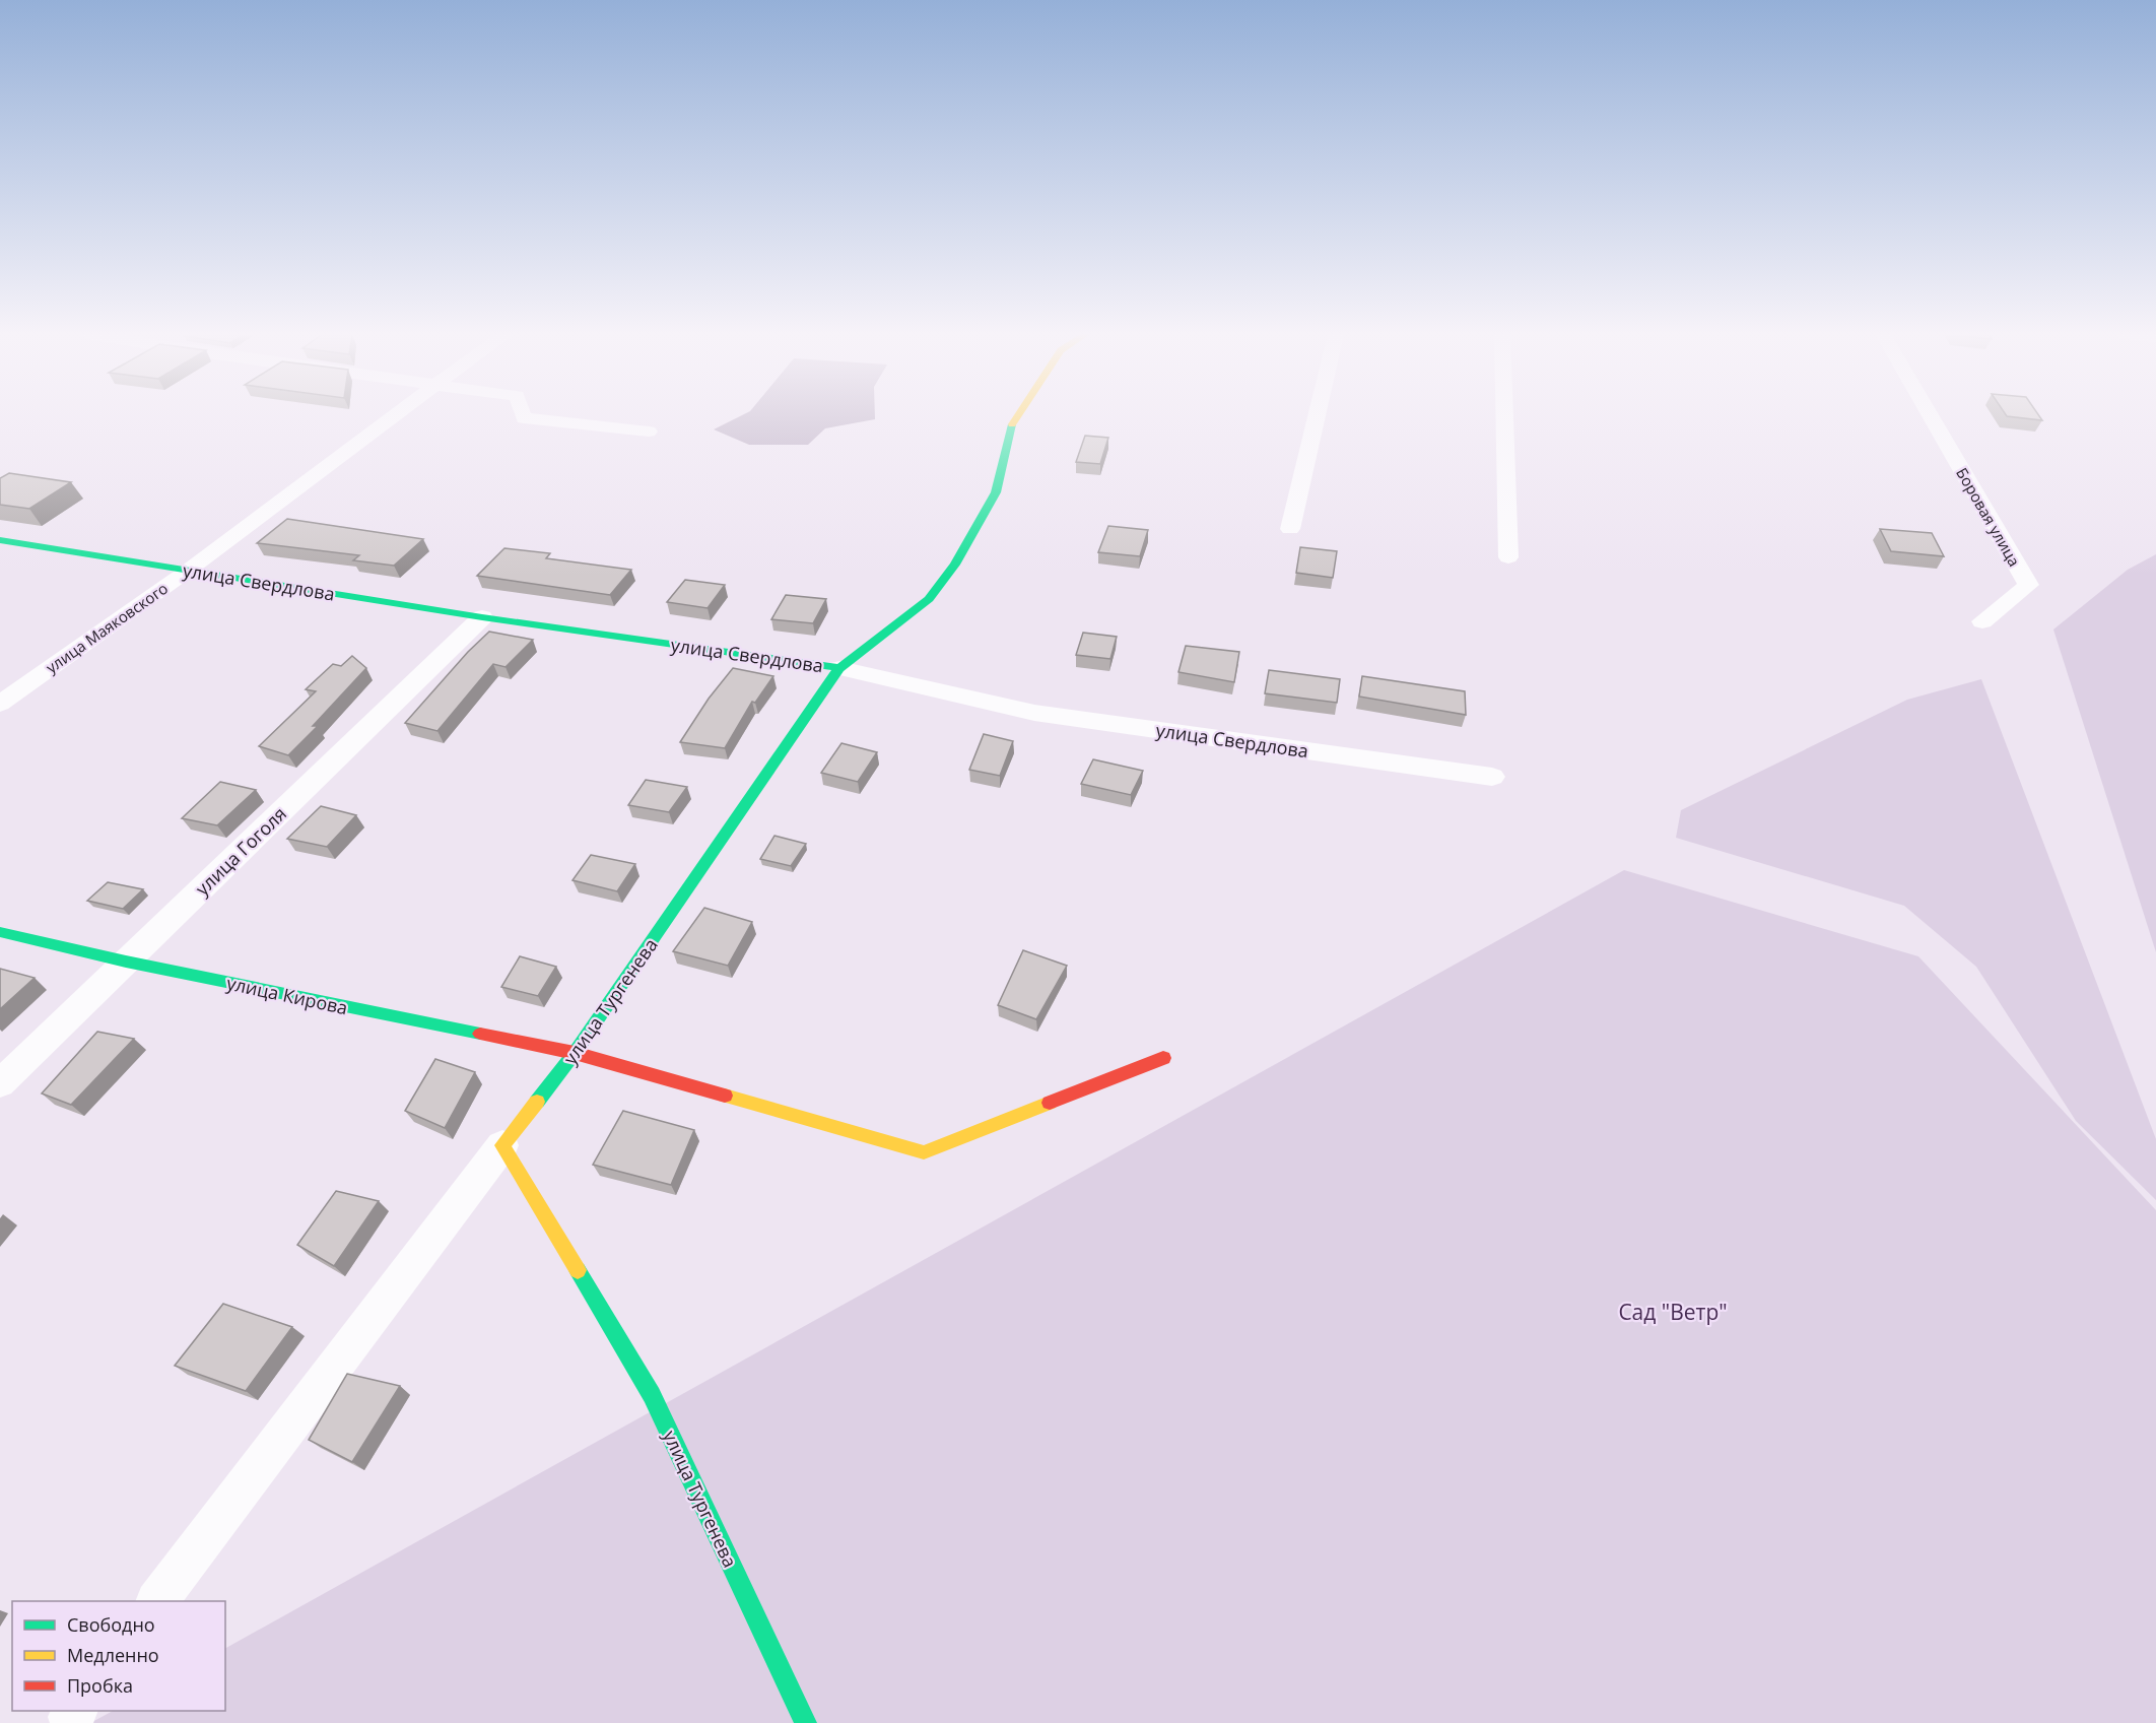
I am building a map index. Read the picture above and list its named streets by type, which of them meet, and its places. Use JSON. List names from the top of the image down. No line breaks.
{"streets":{"street":["Боровая улица","улица Свердлова","улица Маяковского","улица Гоголя","улица Кирова","улица Тургенева"]},"crossings":[["улица Свердлова","улица Маяковского"],["улица Свердлова","улица Гоголя"],["улица Свердлова","улица Тургенева"],["улица Гоголя","улица Кирова"],["улица Кирова","улица Тургенева"]],"parks":["Сад \"Ветр\""],"legend":["Свободно","Медленно","Пробка"]}
